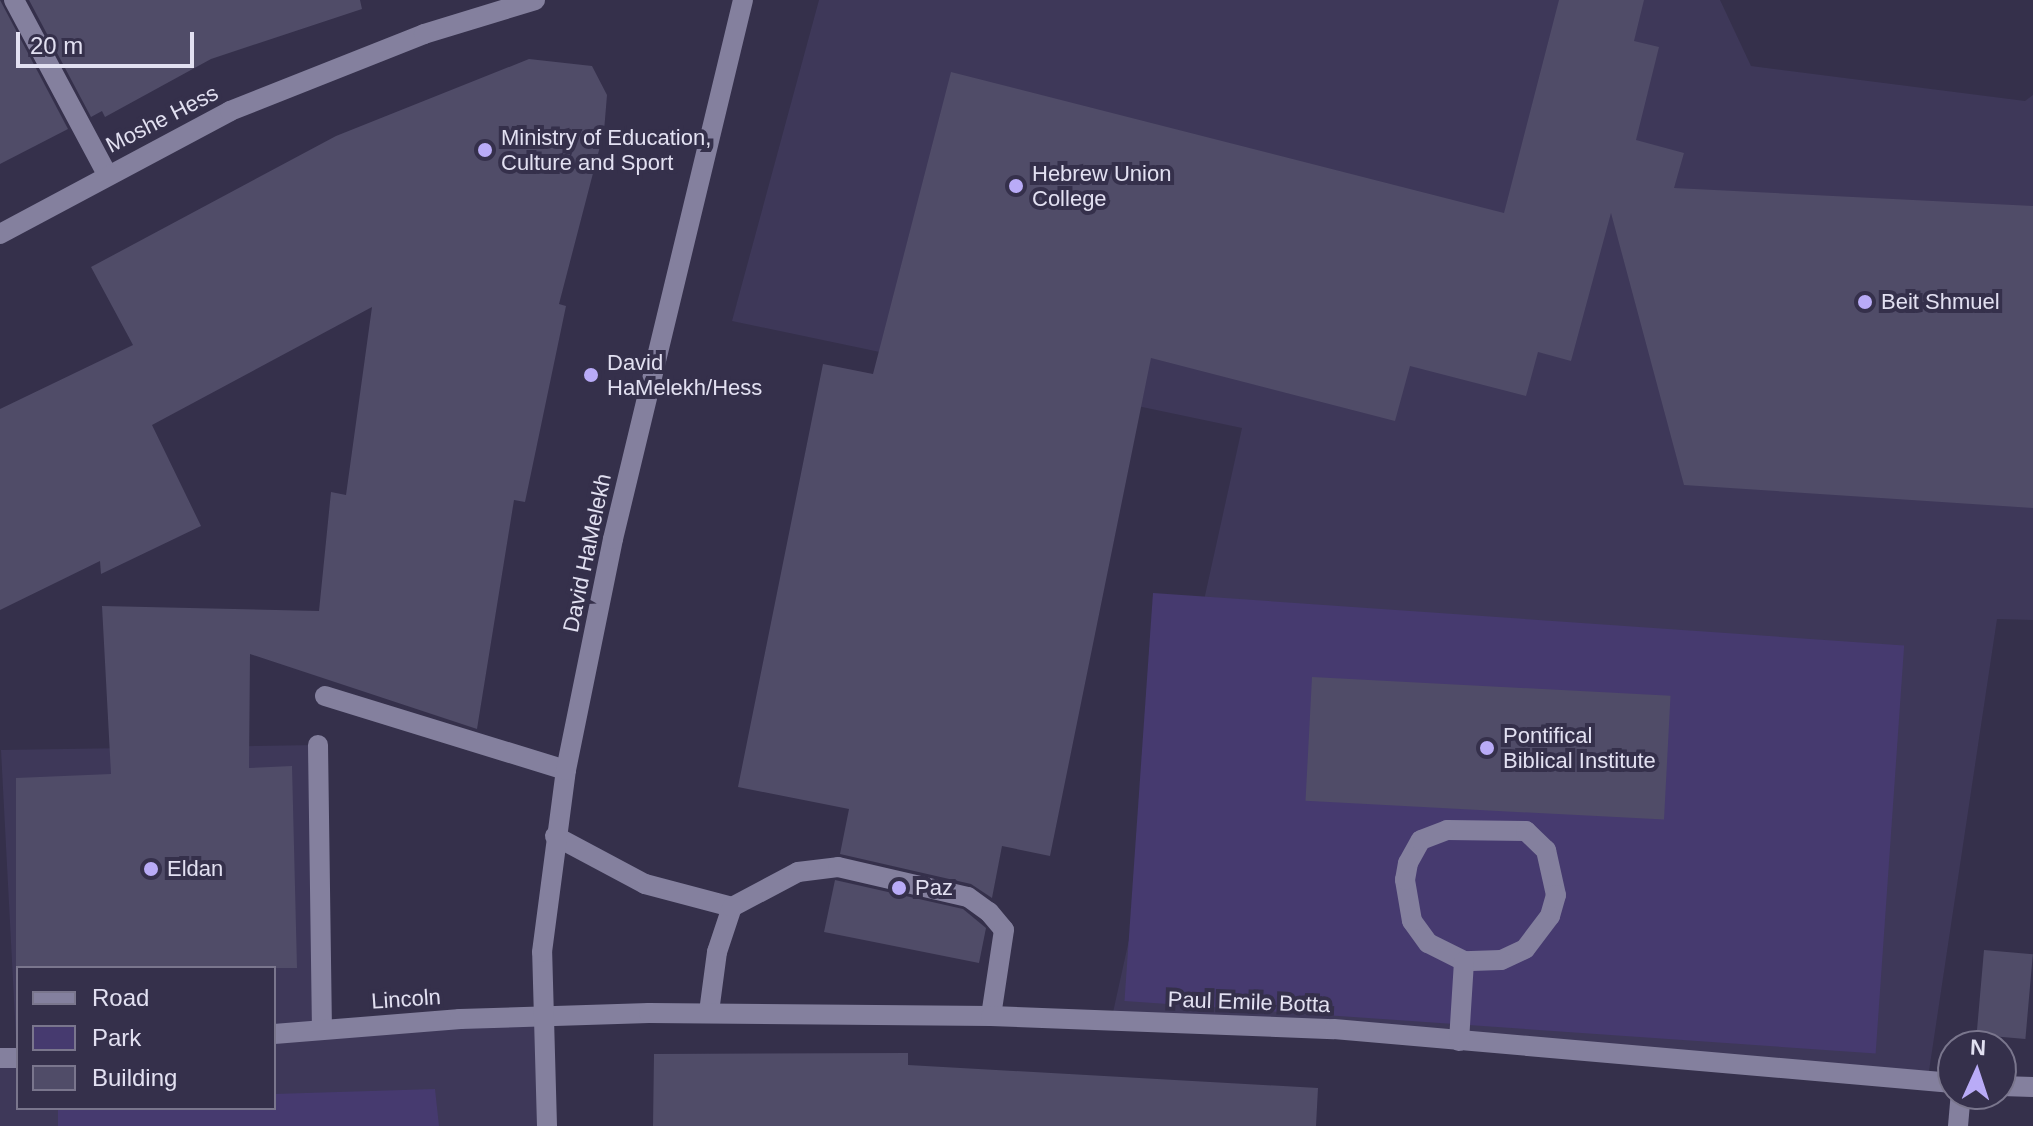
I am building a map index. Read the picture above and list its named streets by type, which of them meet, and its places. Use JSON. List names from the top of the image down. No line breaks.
{"streets":{"street":["Moshe Hess","David HaMelekh","Lincoln","Paul Emile Botta"]},"crossings":[["David HaMelekh","Lincoln"],["David HaMelekh","Paul Emile Botta"],["Lincoln","Paul Emile Botta"]],"places":["Ministry of Education, Culture and Sport","Hebrew Union College","Beit Shmuel","David HaMelekh/Hess","Pontifical Biblical Institute","Eldan","Paz"],"legend":["Road","Park","Building"],"scale_bar":"20 m","north":"top"}
